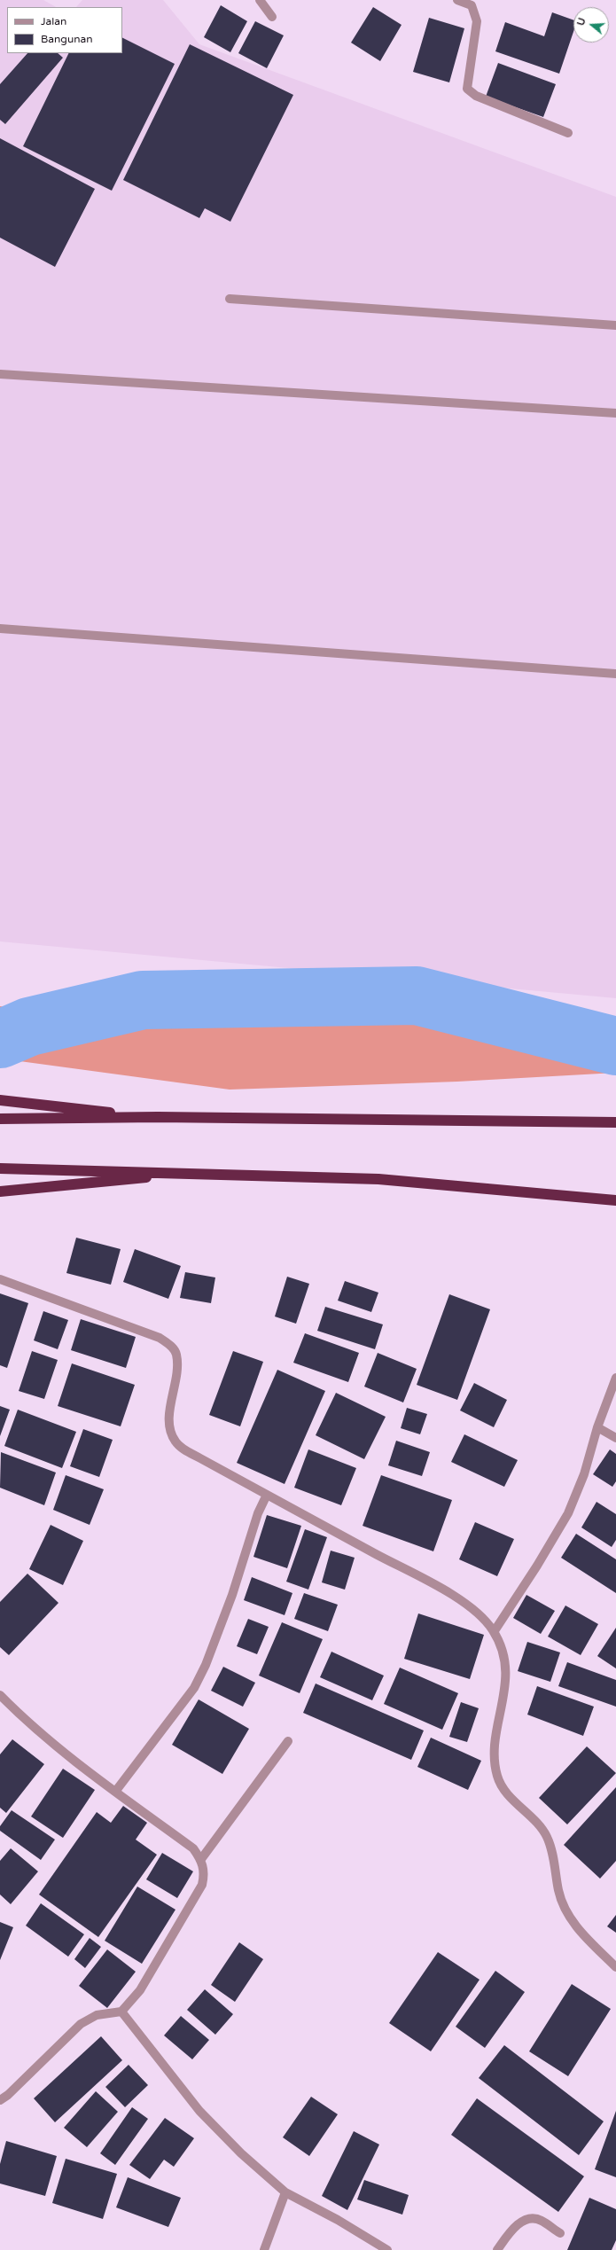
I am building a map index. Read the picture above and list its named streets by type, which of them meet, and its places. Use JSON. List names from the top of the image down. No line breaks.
{"legend":["Jalan","Bangunan"],"north":"left"}
